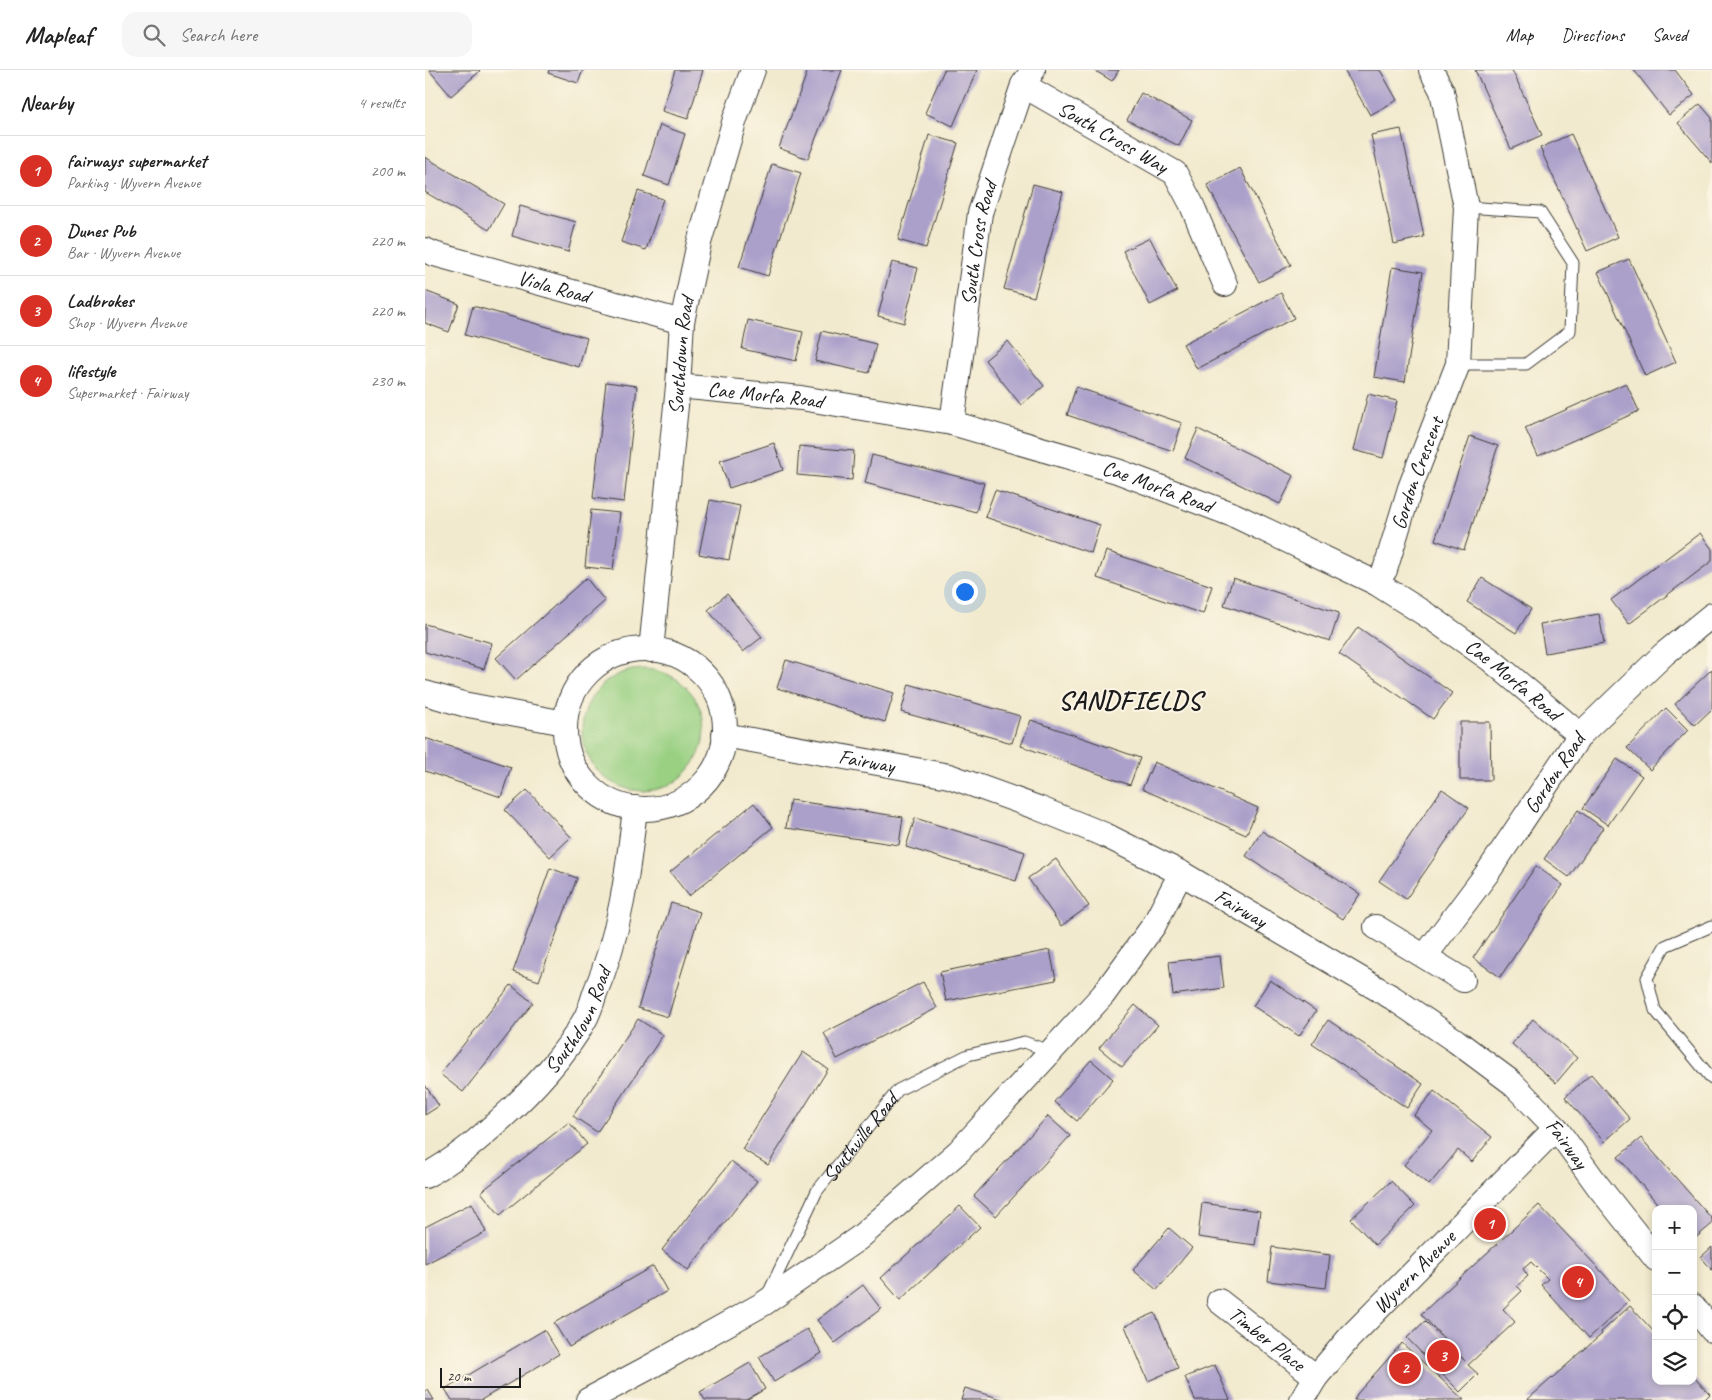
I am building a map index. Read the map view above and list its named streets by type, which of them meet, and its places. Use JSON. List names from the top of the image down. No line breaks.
{"streets":{"street":["South Cross Way","South Cross Road","Viola Road","Southdown Road","Cae Morfa Road","Gordon Crescent","Fairway","Gordon Road","Wyvern Avenue","Timber Place"],"lane":["Southville Road"]},"crossings":[["South Cross Way","South Cross Road"],["South Cross Road","Cae Morfa Road"],["Viola Road","Southdown Road"],["Southdown Road","Cae Morfa Road"],["Southdown Road","Fairway"],["Cae Morfa Road","Gordon Crescent"],["Cae Morfa Road","Gordon Road"],["Fairway","Wyvern Avenue"],["Wyvern Avenue","Timber Place"]],"districts":["SANDFIELDS"],"scale_bar":"20 m","page":{"header":"Mapleaf","search":"Search here","nav":["Map","Directions","Saved"],"heading":["Nearby","4 results"],"list":[{"mark":"1","name":"fairways supermarket","note":"Parking · Wyvern Avenue","value":"200 m"},{"mark":"2","name":"Dunes Pub","note":"Bar · Wyvern Avenue","value":"220 m"},{"mark":"3","name":"Ladbrokes","note":"Shop · Wyvern Avenue","value":"220 m"},{"mark":"4","name":"lifestyle","note":"Supermarket · Fairway","value":"230 m"}],"map_buttons":["+","−"],"pins":["1","4","3","2"],"scale":"20 m"}}
